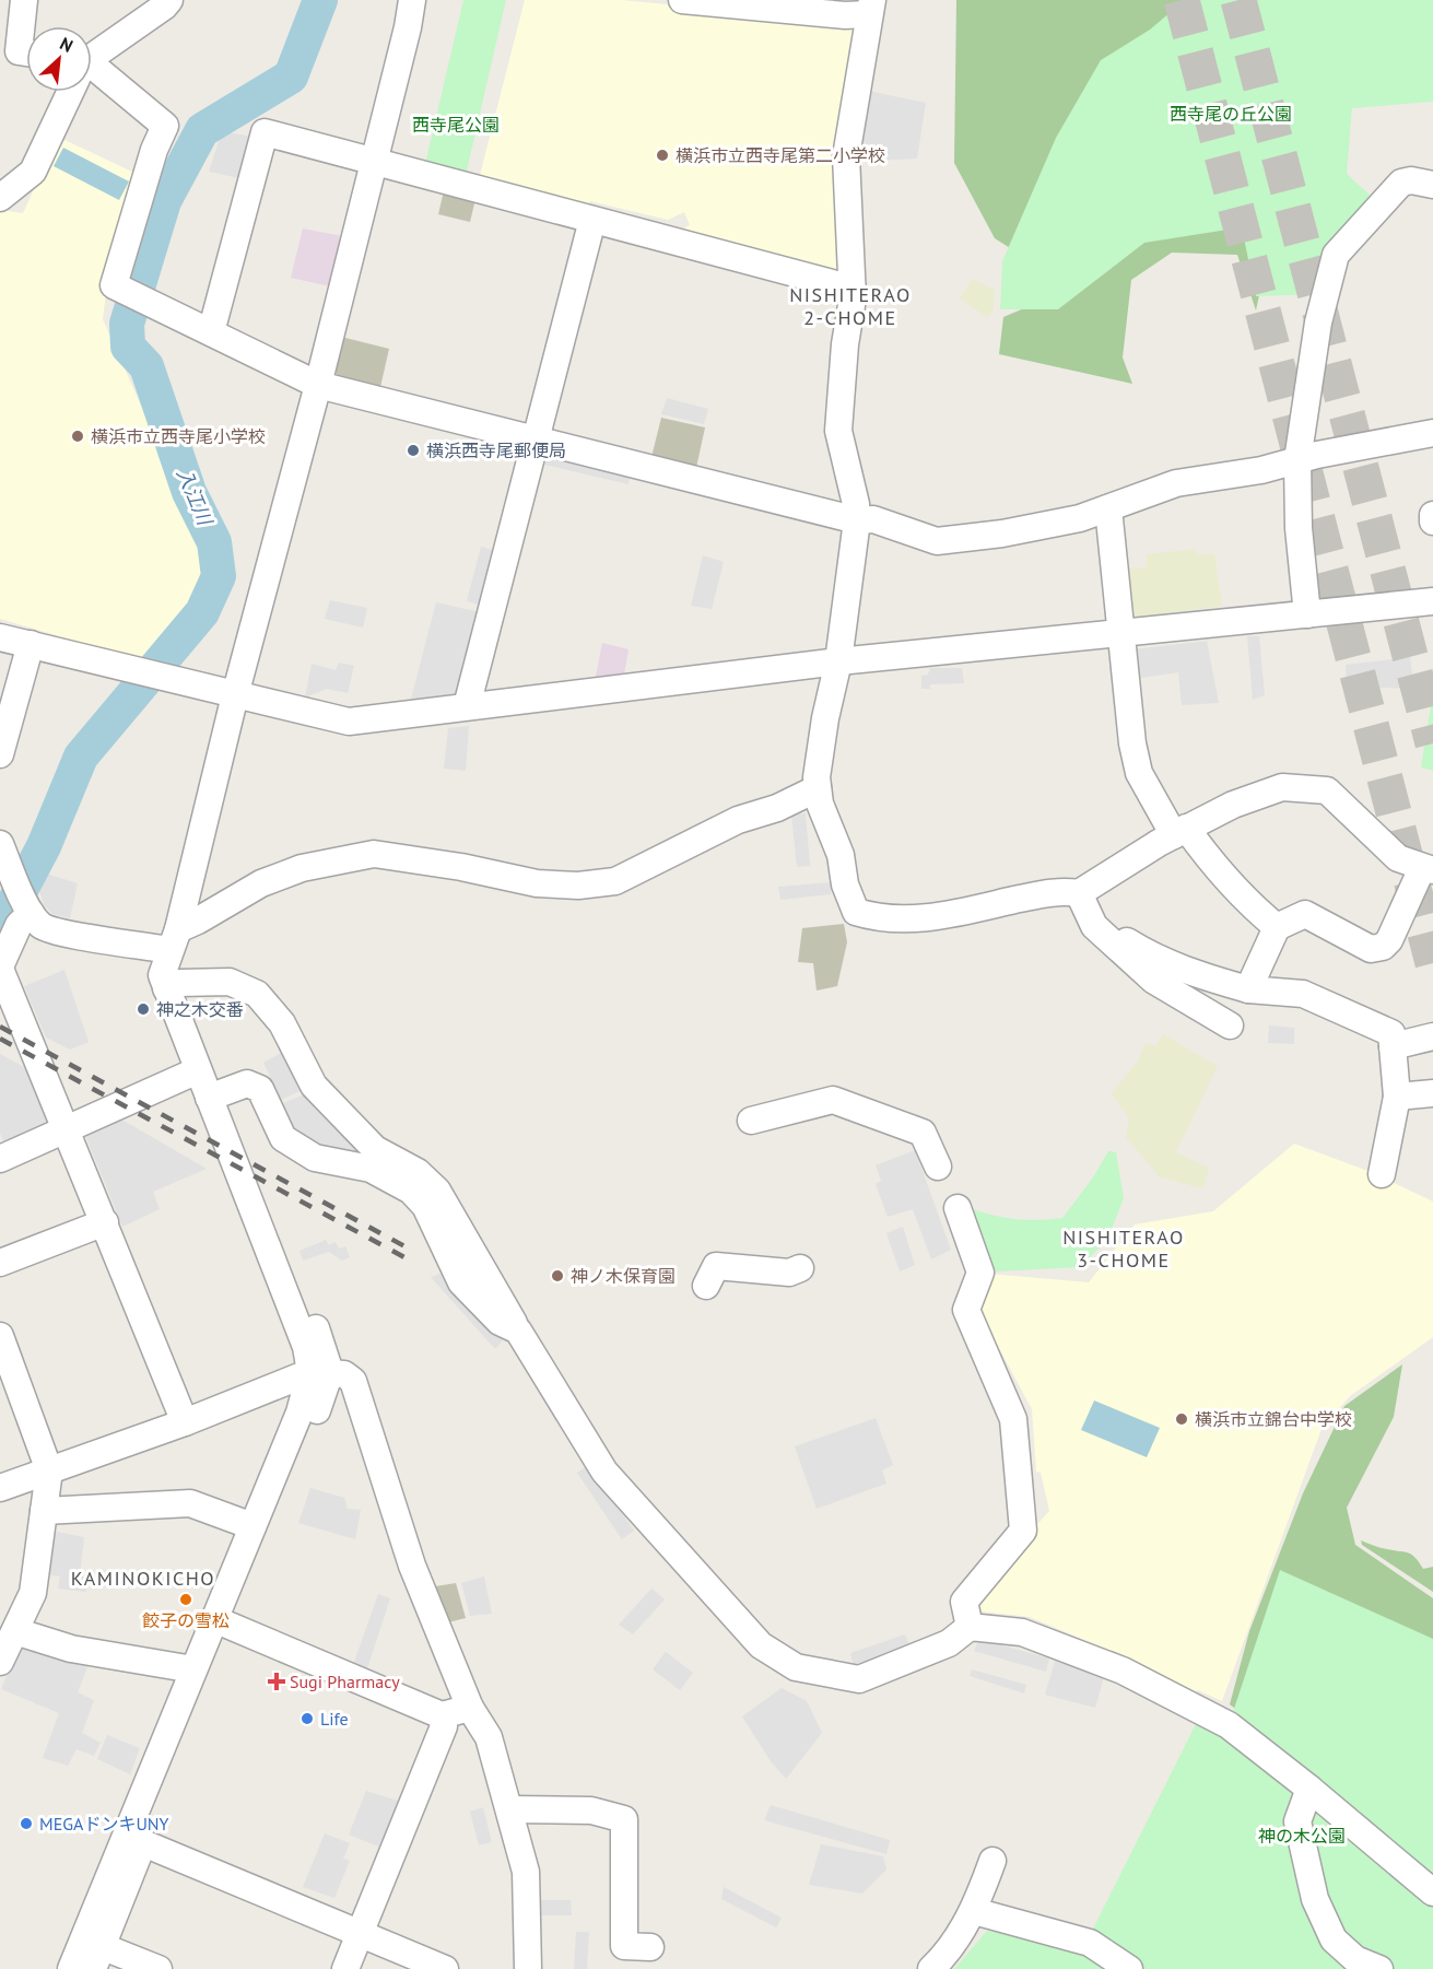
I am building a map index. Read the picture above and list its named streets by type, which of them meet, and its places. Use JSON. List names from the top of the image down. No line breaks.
{"districts":["NISHITERAO 2-CHOME","NISHITERAO 3-CHOME","KAMINOKICHO"],"water":["入江川"],"parks":["西寺尾の丘公園","西寺尾公園","神の木公園"],"places":{"other":["横浜市立西寺尾第二小学校","横浜市立西寺尾小学校","横浜西寺尾郵便局","神之木交番","神ノ木保育園","横浜市立錦台中学校","餃子の雪松","Life","MEGAドンキUNY"],"health":["Sugi Pharmacy"]},"north":"top right"}
